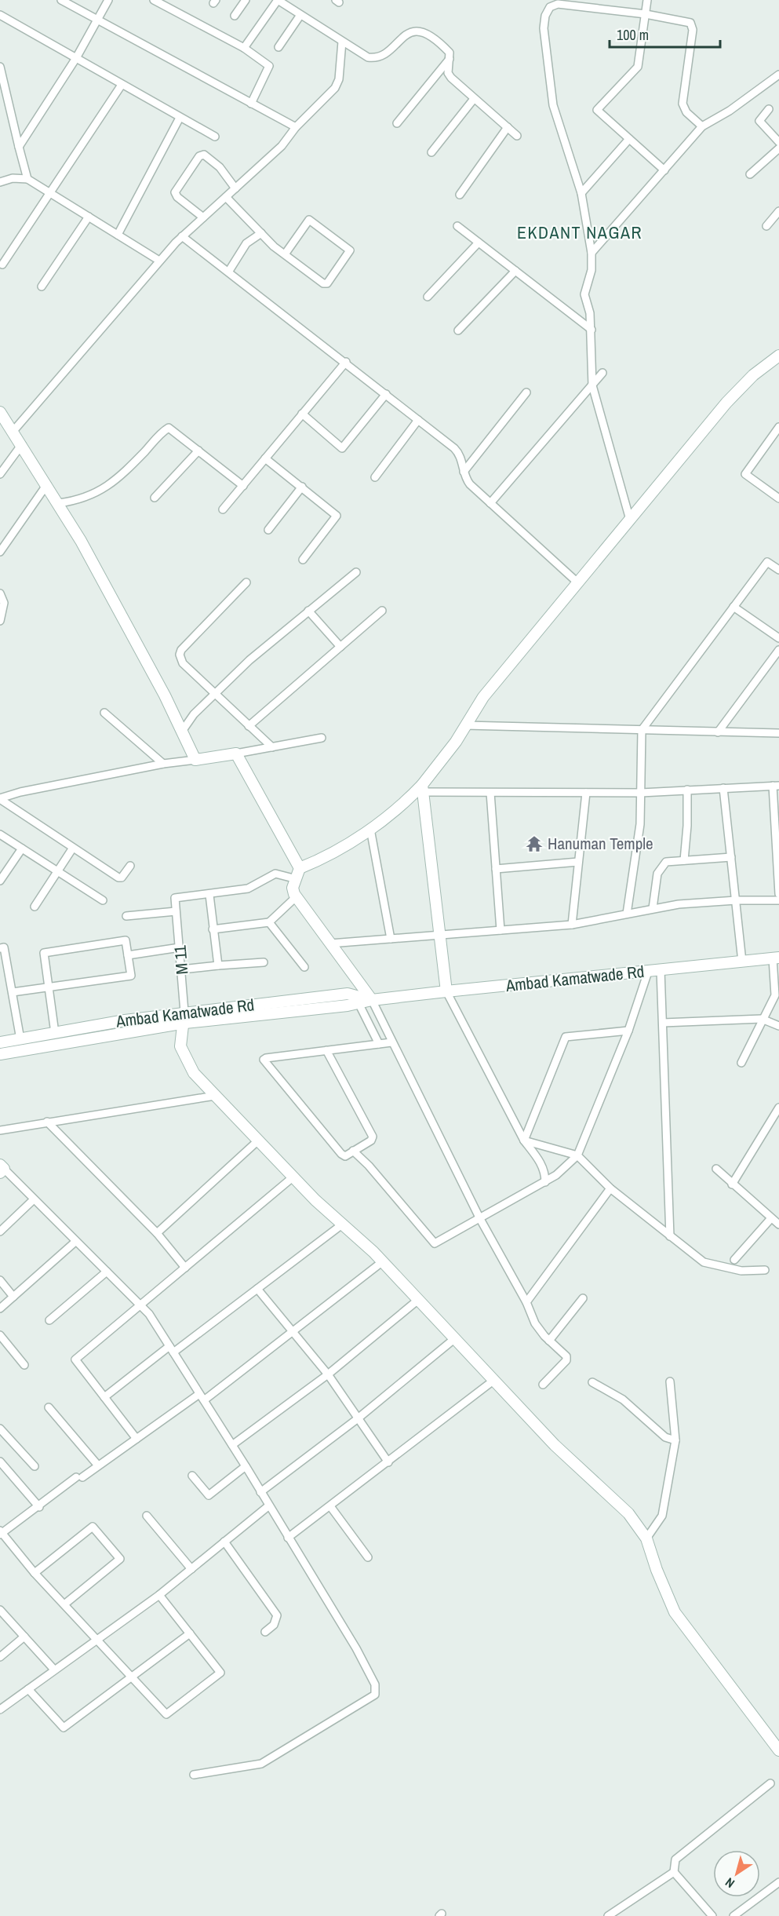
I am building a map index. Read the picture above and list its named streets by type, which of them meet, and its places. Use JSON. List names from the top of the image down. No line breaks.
{"streets":{"street":["M 11","Ambad Kamatwade Rd"]},"crossings":[["M 11","Ambad Kamatwade Rd"]],"districts":["EKDANT NAGAR"],"places":{"temple":["Hanuman Temple"]},"scale_bar":"100 m","north":"bottom left"}
